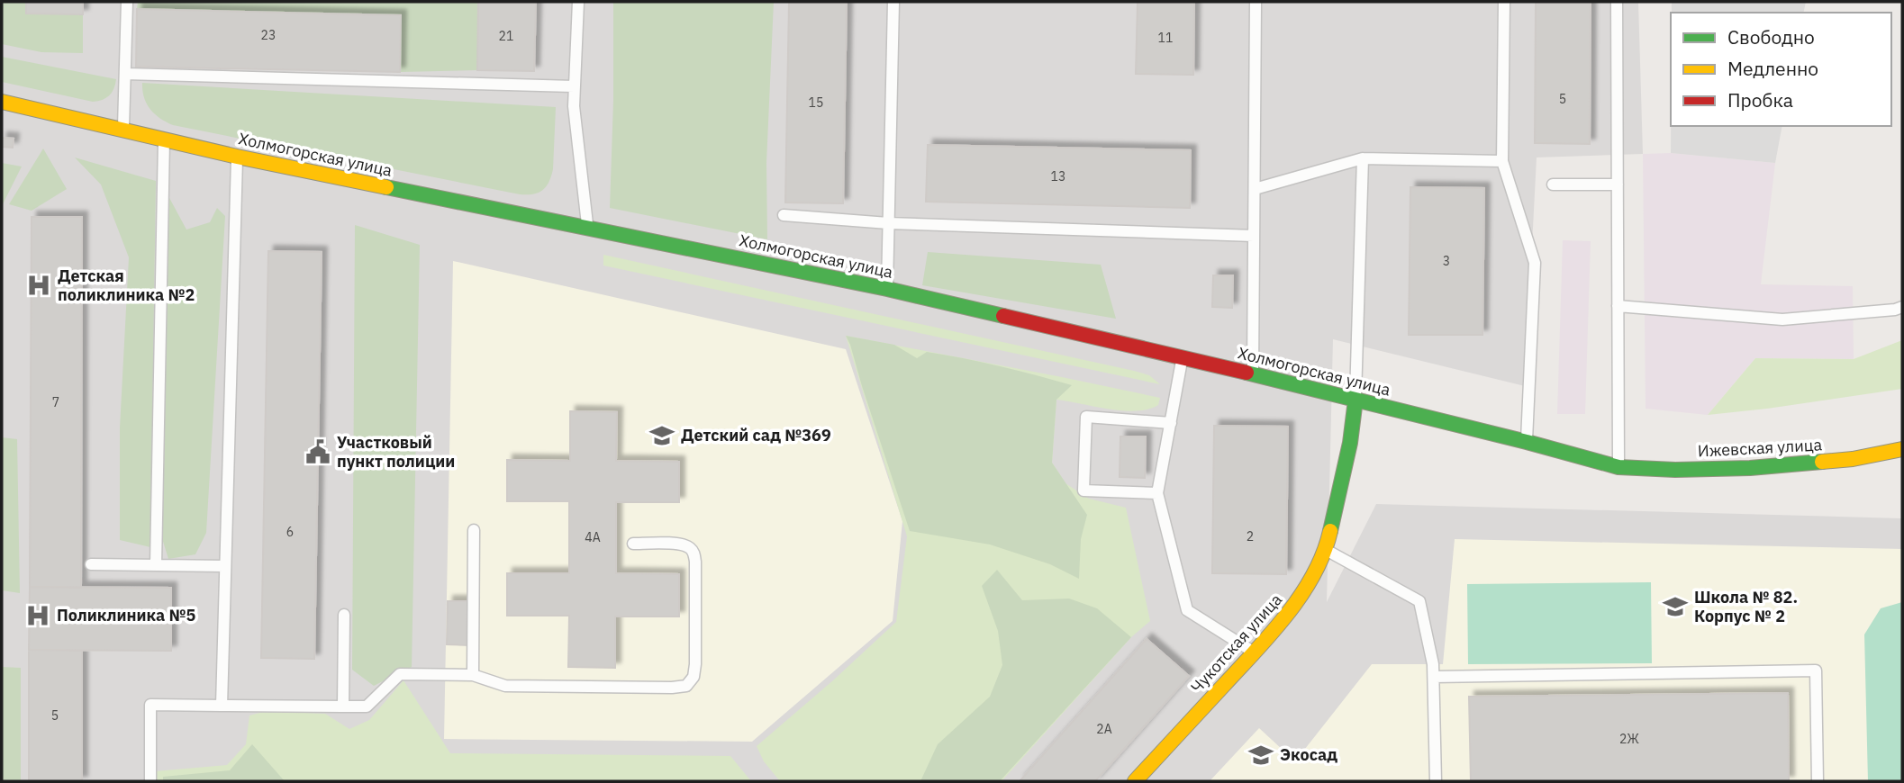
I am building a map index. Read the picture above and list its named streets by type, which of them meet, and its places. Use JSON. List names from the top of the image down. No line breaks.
{"streets":{"main road":["Холмогорская улица","Ижевская улица","Чукотская улица"]},"crossings":[["Холмогорская улица","Ижевская улица"],["Холмогорская улица","Чукотская улица"]],"places":{"hospital":["Детская поликлиника №2","Поликлиника №5"],"school or university":["Детский сад №369","Школа № 82. Корпус № 2","Экосад"],"public building":["Участковый пункт полиции"]},"house_numbers":["23","21","11","5","15","13","3","7","6","2","4А","5","2А","2Ж"],"legend":["Свободно","Медленно","Пробка"]}
